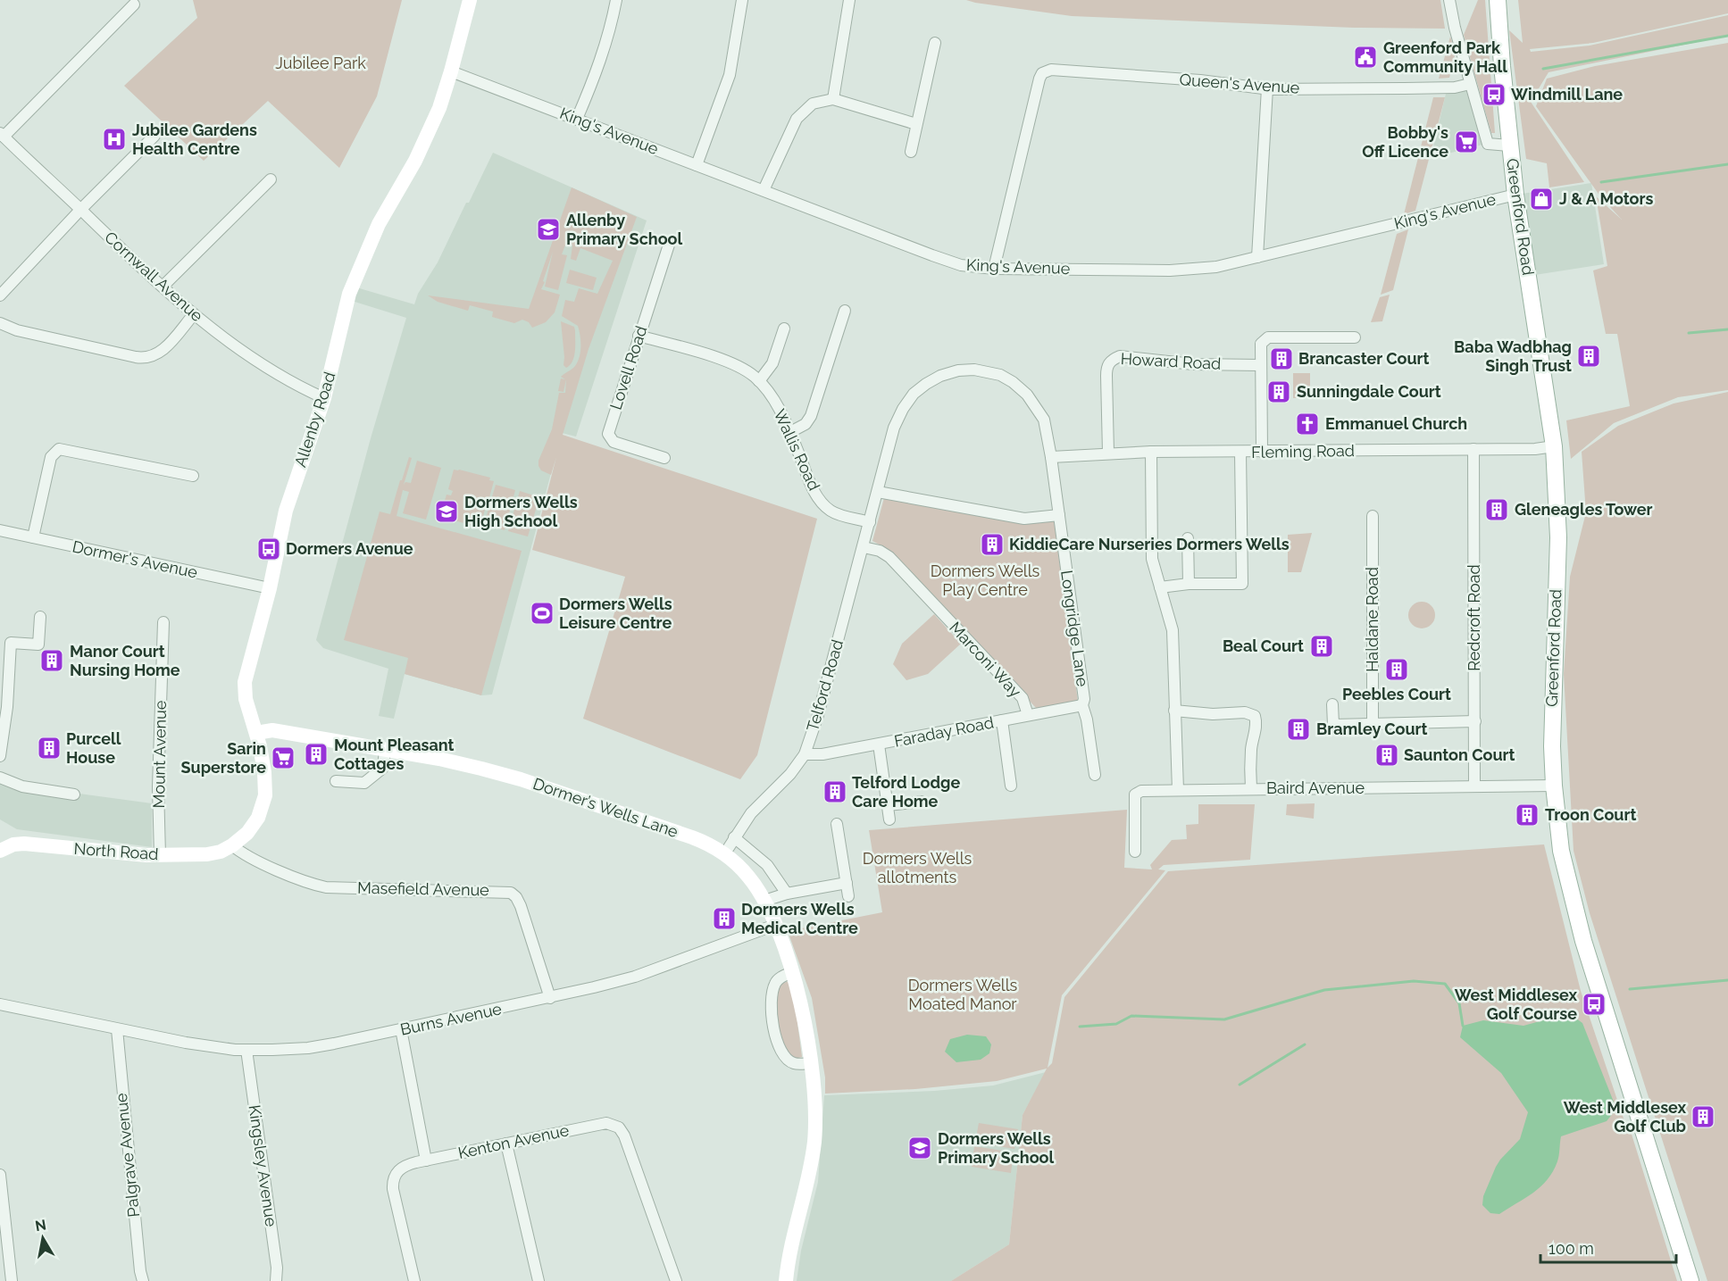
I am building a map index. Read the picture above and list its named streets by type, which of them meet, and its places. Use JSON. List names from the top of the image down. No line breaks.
{"streets":{"main road":["Greenford Road"],"street":["Queen's Avenue","King's Avenue","Cornwall Avenue","Howard Road","Lovell Road","Allenby Road","Wallis Road","Fleming Road","Dormer's Avenue","Redcroft Road","Haldane Road","Longridge Lane","Marconi Way","Telford Road","Faraday Road","Mount Avenue","Baird Avenue","Dormer’s Wells Lane","North Road","Masefield Avenue","Burns Avenue","Kenton Avenue","Palgrave Avenue","Kingsley Avenue"]},"crossings":[["Queen's Avenue","King's Avenue"],["King's Avenue","Greenford Road"],["King's Avenue","Allenby Road"],["Greenford Road","Fleming Road"],["Greenford Road","Baird Avenue"],["Cornwall Avenue","Allenby Road"],["Howard Road","Fleming Road"],["Lovell Road","Wallis Road"],["Allenby Road","Dormer's Avenue"],["Allenby Road","Dormer’s Wells Lane"],["Allenby Road","North Road"],["Allenby Road","Masefield Avenue"],["Wallis Road","Telford Road"],["Fleming Road","Redcroft Road"],["Fleming Road","Longridge Lane"],["Fleming Road","Telford Road"],["Redcroft Road","Baird Avenue"],["Longridge Lane","Telford Road"],["Longridge Lane","Faraday Road"],["Marconi Way","Telford Road"],["Marconi Way","Faraday Road"],["Telford Road","Faraday Road"],["Telford Road","Dormer’s Wells Lane"],["Mount Avenue","North Road"],["Dormer’s Wells Lane","Burns Avenue"],["North Road","Masefield Avenue"],["Masefield Avenue","Burns Avenue"],["Burns Avenue","Palgrave Avenue"],["Burns Avenue","Kingsley Avenue"]],"parks":["Jubilee Park","Dormers Wells Play Centre","Dormers Wells allotments","Dormers Wells Moated Manor"],"places":{"public building":["Greenford Park Community Hall"],"bus stop":["Windmill Lane","Dormers Avenue","West Middlesex Golf Course"],"hospital":["Jubilee Gardens Health Centre"],"supermarket":["Bobby's Off Licence","Sarin Superstore"],"shop":["J & A Motors"],"school or university":["Allenby Primary School","Dormers Wells High School","Dormers Wells Primary School"],"building":["Baba Wadbhag Singh Trust","Brancaster Court","Sunningdale Court","Gleneagles Tower","KiddieCare Nurseries Dormers Wells","Beal Court","Manor Court Nursing Home","Peebles Court","Bramley Court","Purcell House","Mount Pleasant Cottages","Saunton Court","Telford Lodge Care Home","Troon Court","Dormers Wells Medical Centre","West Middlesex Golf Club"],"church":["Emmanuel Church"],"sports":["Dormers Wells Leisure Centre"]},"scale_bar":"100 m","north":"top"}
